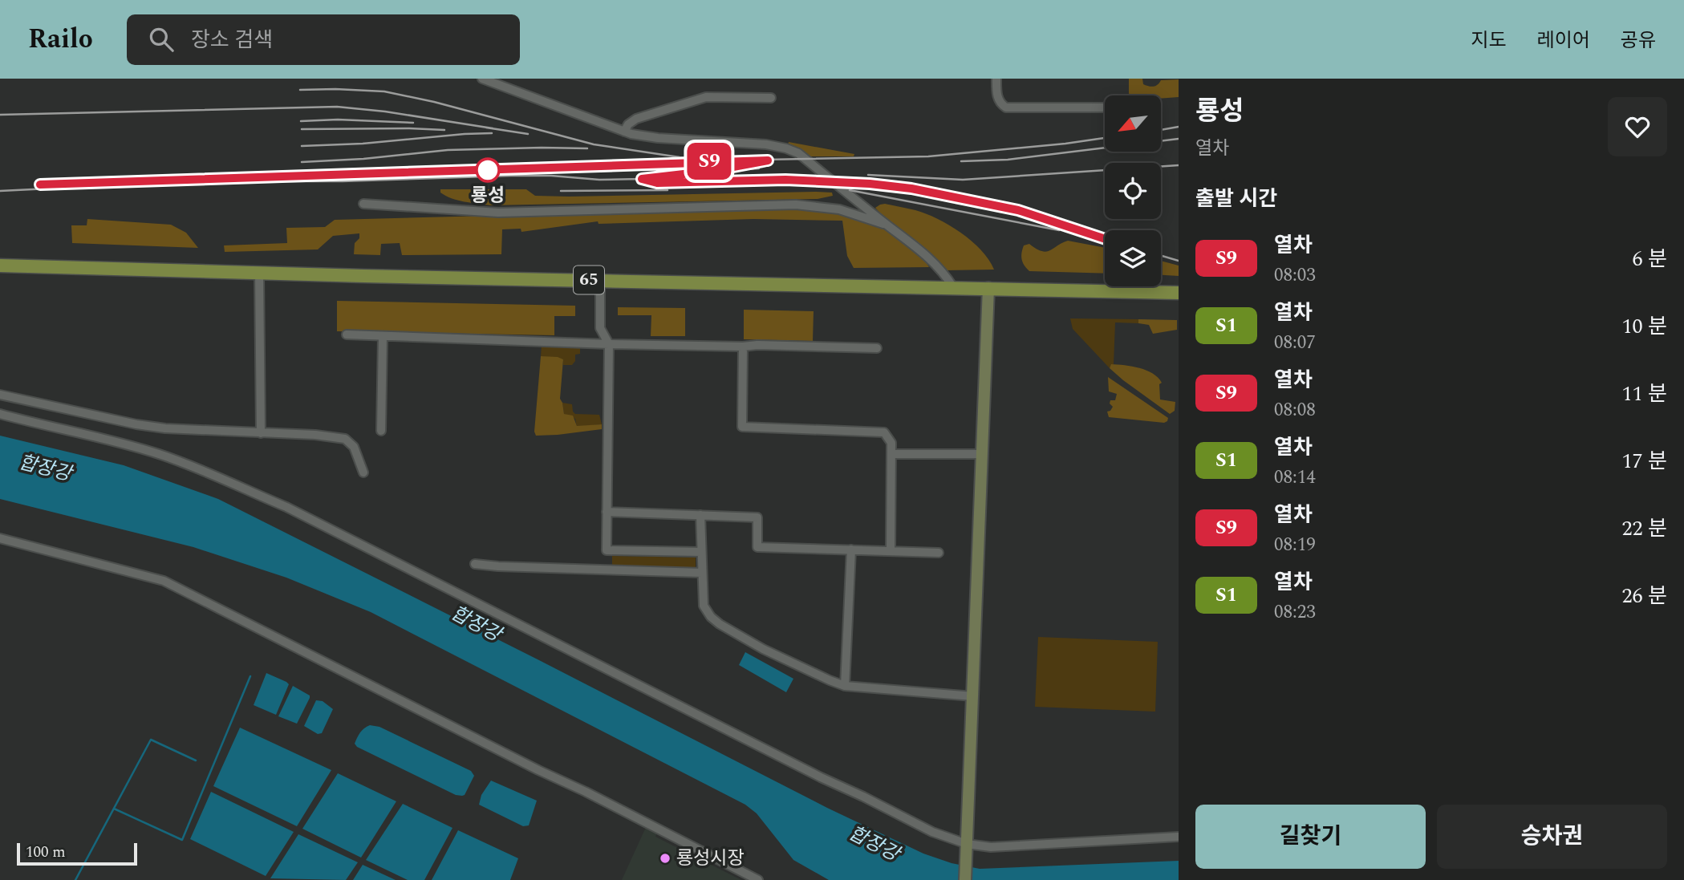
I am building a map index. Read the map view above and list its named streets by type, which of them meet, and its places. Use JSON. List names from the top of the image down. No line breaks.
{"streets":{"main road":["65"]},"water":["합장강"],"places":["룡성","룡성시장"],"scale_bar":"100 m","north":"bottom left","page":{"header":"Railo","search":"장소 검색","nav":["지도","레이어","공유"],"on_map":"S9","heading":[["룡성","열차"],"출발 시간"],"list":[{"mark":"S9","name":"열차","note":"08:03","value":"6 분"},{"mark":"S1","name":"열차","note":"08:07","value":"10 분"},{"mark":"S9","name":"열차","note":"08:08","value":"11 분"},{"mark":"S1","name":"열차","note":"08:14","value":"17 분"},{"mark":"S9","name":"열차","note":"08:19","value":"22 분"},{"mark":"S1","name":"열차","note":"08:23","value":"26 분"}],"buttons":["길찾기","승차권"],"scale":"100 m"}}
